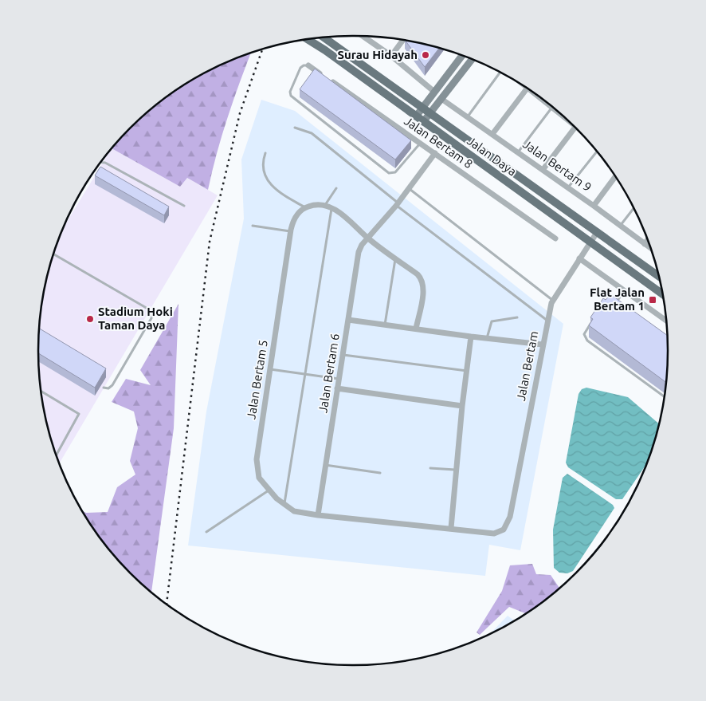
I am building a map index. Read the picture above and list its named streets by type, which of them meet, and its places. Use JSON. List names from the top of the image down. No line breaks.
{"streets":{"main road":["Jalan Daya"],"street":["Jalan Bertam 8","Jalan Bertam 9","Jalan Bertam","Jalan Bertam 6","Jalan Bertam 5"]},"crossings":[["Jalan Bertam 8","Jalan Bertam 6"],["Jalan Daya","Jalan Bertam"],["Jalan Bertam","Jalan Bertam 5"],["Jalan Bertam 6","Jalan Bertam 5"]],"places":{"other":["Surau Hidayah","Stadium Hoki Taman Daya"],"transit":["Flat Jalan Bertam 1"]}}
